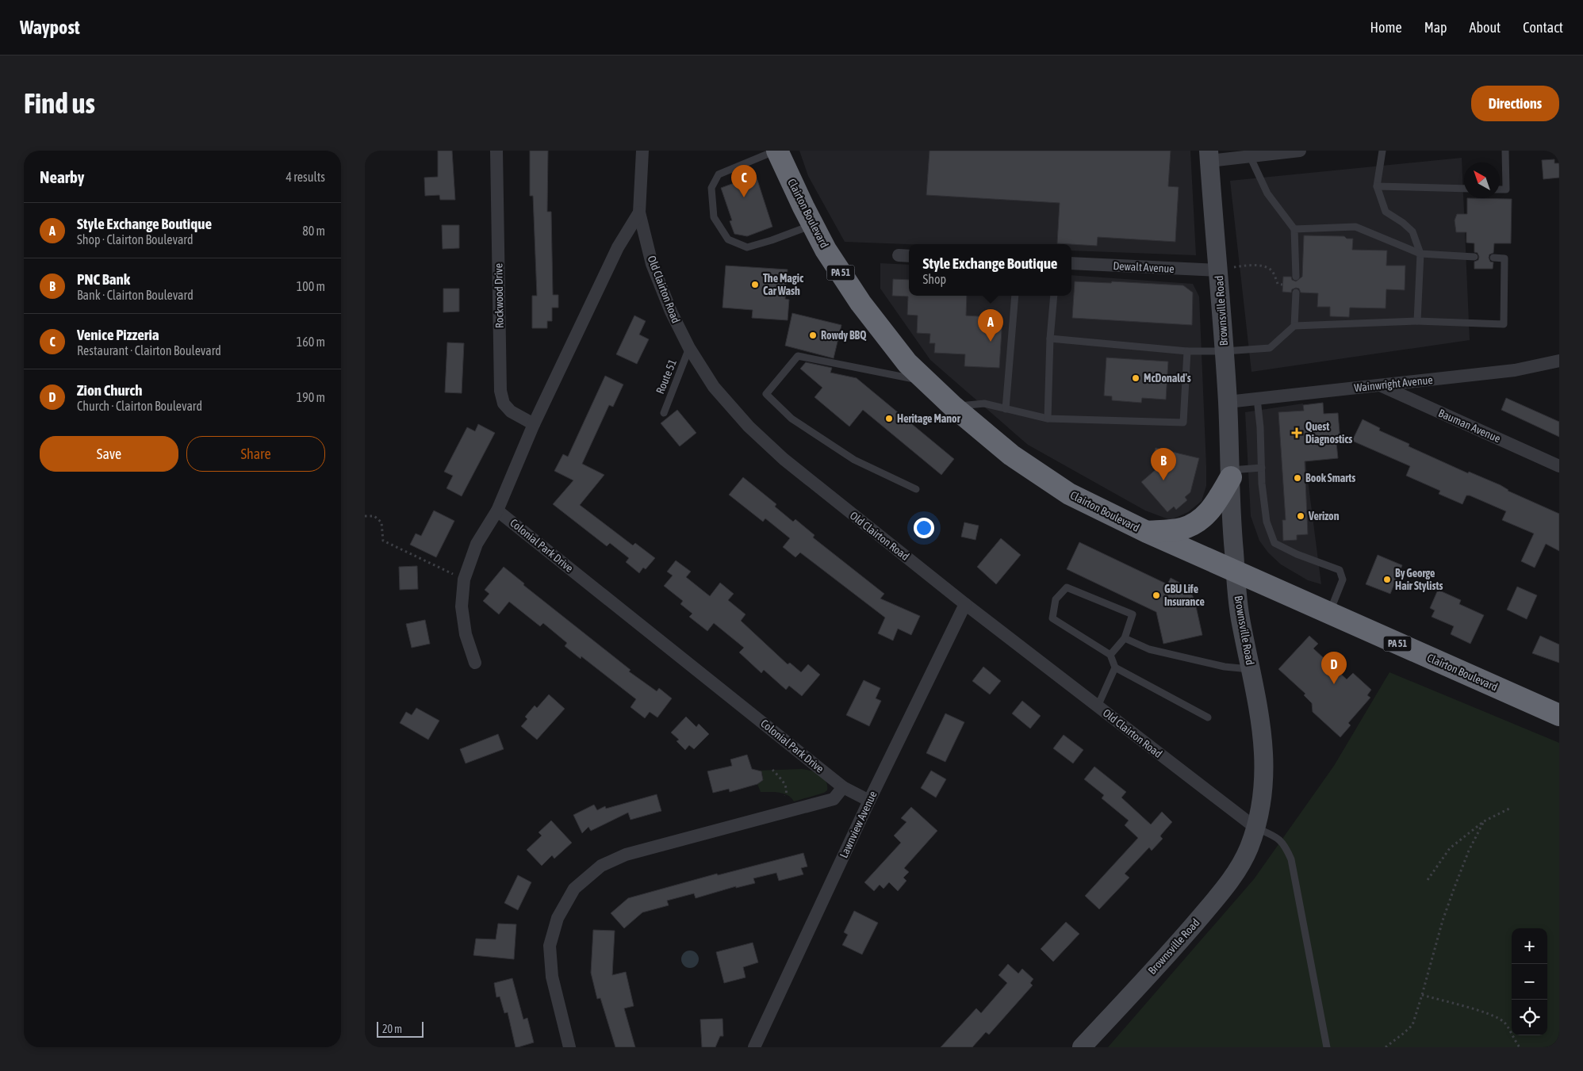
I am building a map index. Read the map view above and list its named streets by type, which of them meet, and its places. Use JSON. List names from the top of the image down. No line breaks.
{"streets":{"highway":["Clairton Boulevard","PA 51"],"main road":["Brownsville Road"],"street":["Dewalt Avenue","Old Clairton Road","Rockwood Drive","Wainwright Avenue","Bauman Avenue","Colonial Park Drive","Lawnview Avenue"],"lane":["Route 51"]},"crossings":[["Clairton Boulevard","Brownsville Road"],["Dewalt Avenue","Brownsville Road"],["Old Clairton Road","Brownsville Road"],["Old Clairton Road","Route 51"],["Old Clairton Road","Lawnview Avenue"],["Brownsville Road","Wainwright Avenue"],["Wainwright Avenue","Bauman Avenue"],["Colonial Park Drive","Lawnview Avenue"]],"places":{"other":["The Magic Car Wash","Rowdy BBQ","McDonald's","Heritage Manor","Book Smarts","Verizon","By George Hair Stylists","GBU Life Insurance"],"health":["Quest Diagnostics"]},"scale_bar":"20 m","north":"top left","page":{"header":"Waypost","nav":["Home","Map","About","Contact"],"buttons":["Directions",["Save","Share"]],"title":"Find us","heading":["Nearby","4 results"],"pins":["C","A","B","D"],"list":[{"mark":"A","name":"Style Exchange Boutique","note":"Shop · Clairton Boulevard","value":"80 m"},{"mark":"B","name":"PNC Bank","note":"Bank · Clairton Boulevard","value":"100 m"},{"mark":"C","name":"Venice Pizzeria","note":"Restaurant · Clairton Boulevard","value":"160 m"},{"mark":"D","name":"Zion Church","note":"Church · Clairton Boulevard","value":"190 m"}],"popup":["Style Exchange Boutique","Shop"],"map_buttons":["+","−"],"scale":"20 m"}}
